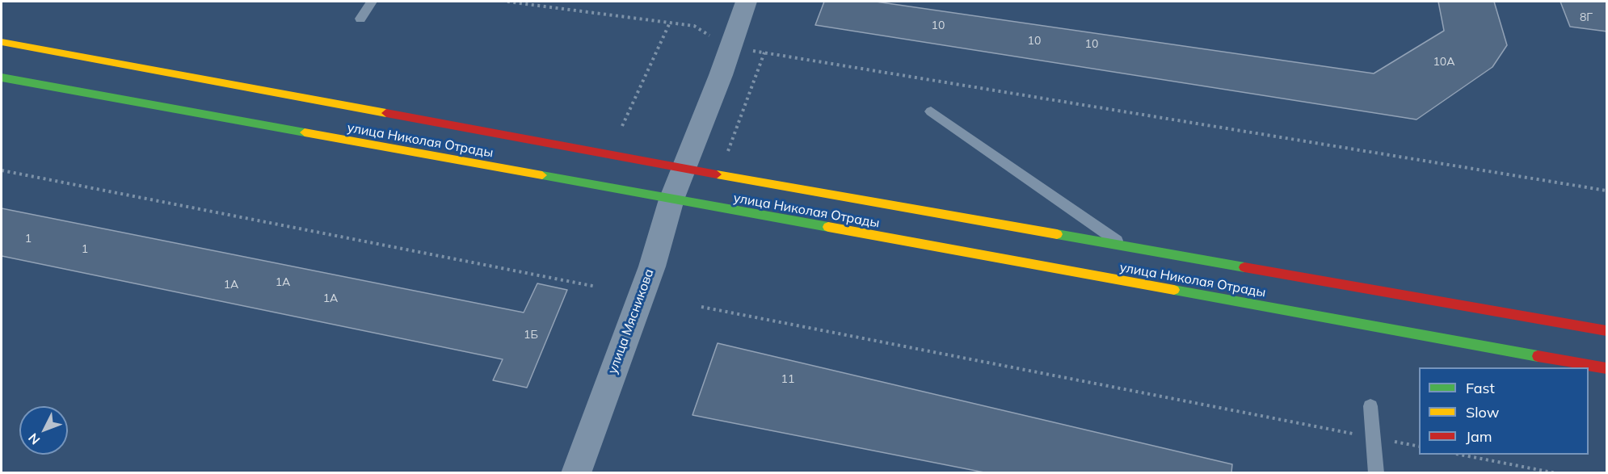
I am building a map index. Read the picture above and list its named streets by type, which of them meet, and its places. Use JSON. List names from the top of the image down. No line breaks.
{"streets":{"main road":["улица Николая Отрады"],"street":["улица Мясникова"]},"crossings":[["улица Николая Отрады","улица Мясникова"]],"house_numbers":["8Г","10","10","10","10А","1","1","1А","1А","1А","1Б","11"],"legend":["Fast","Slow","Jam"],"north":"bottom left"}
